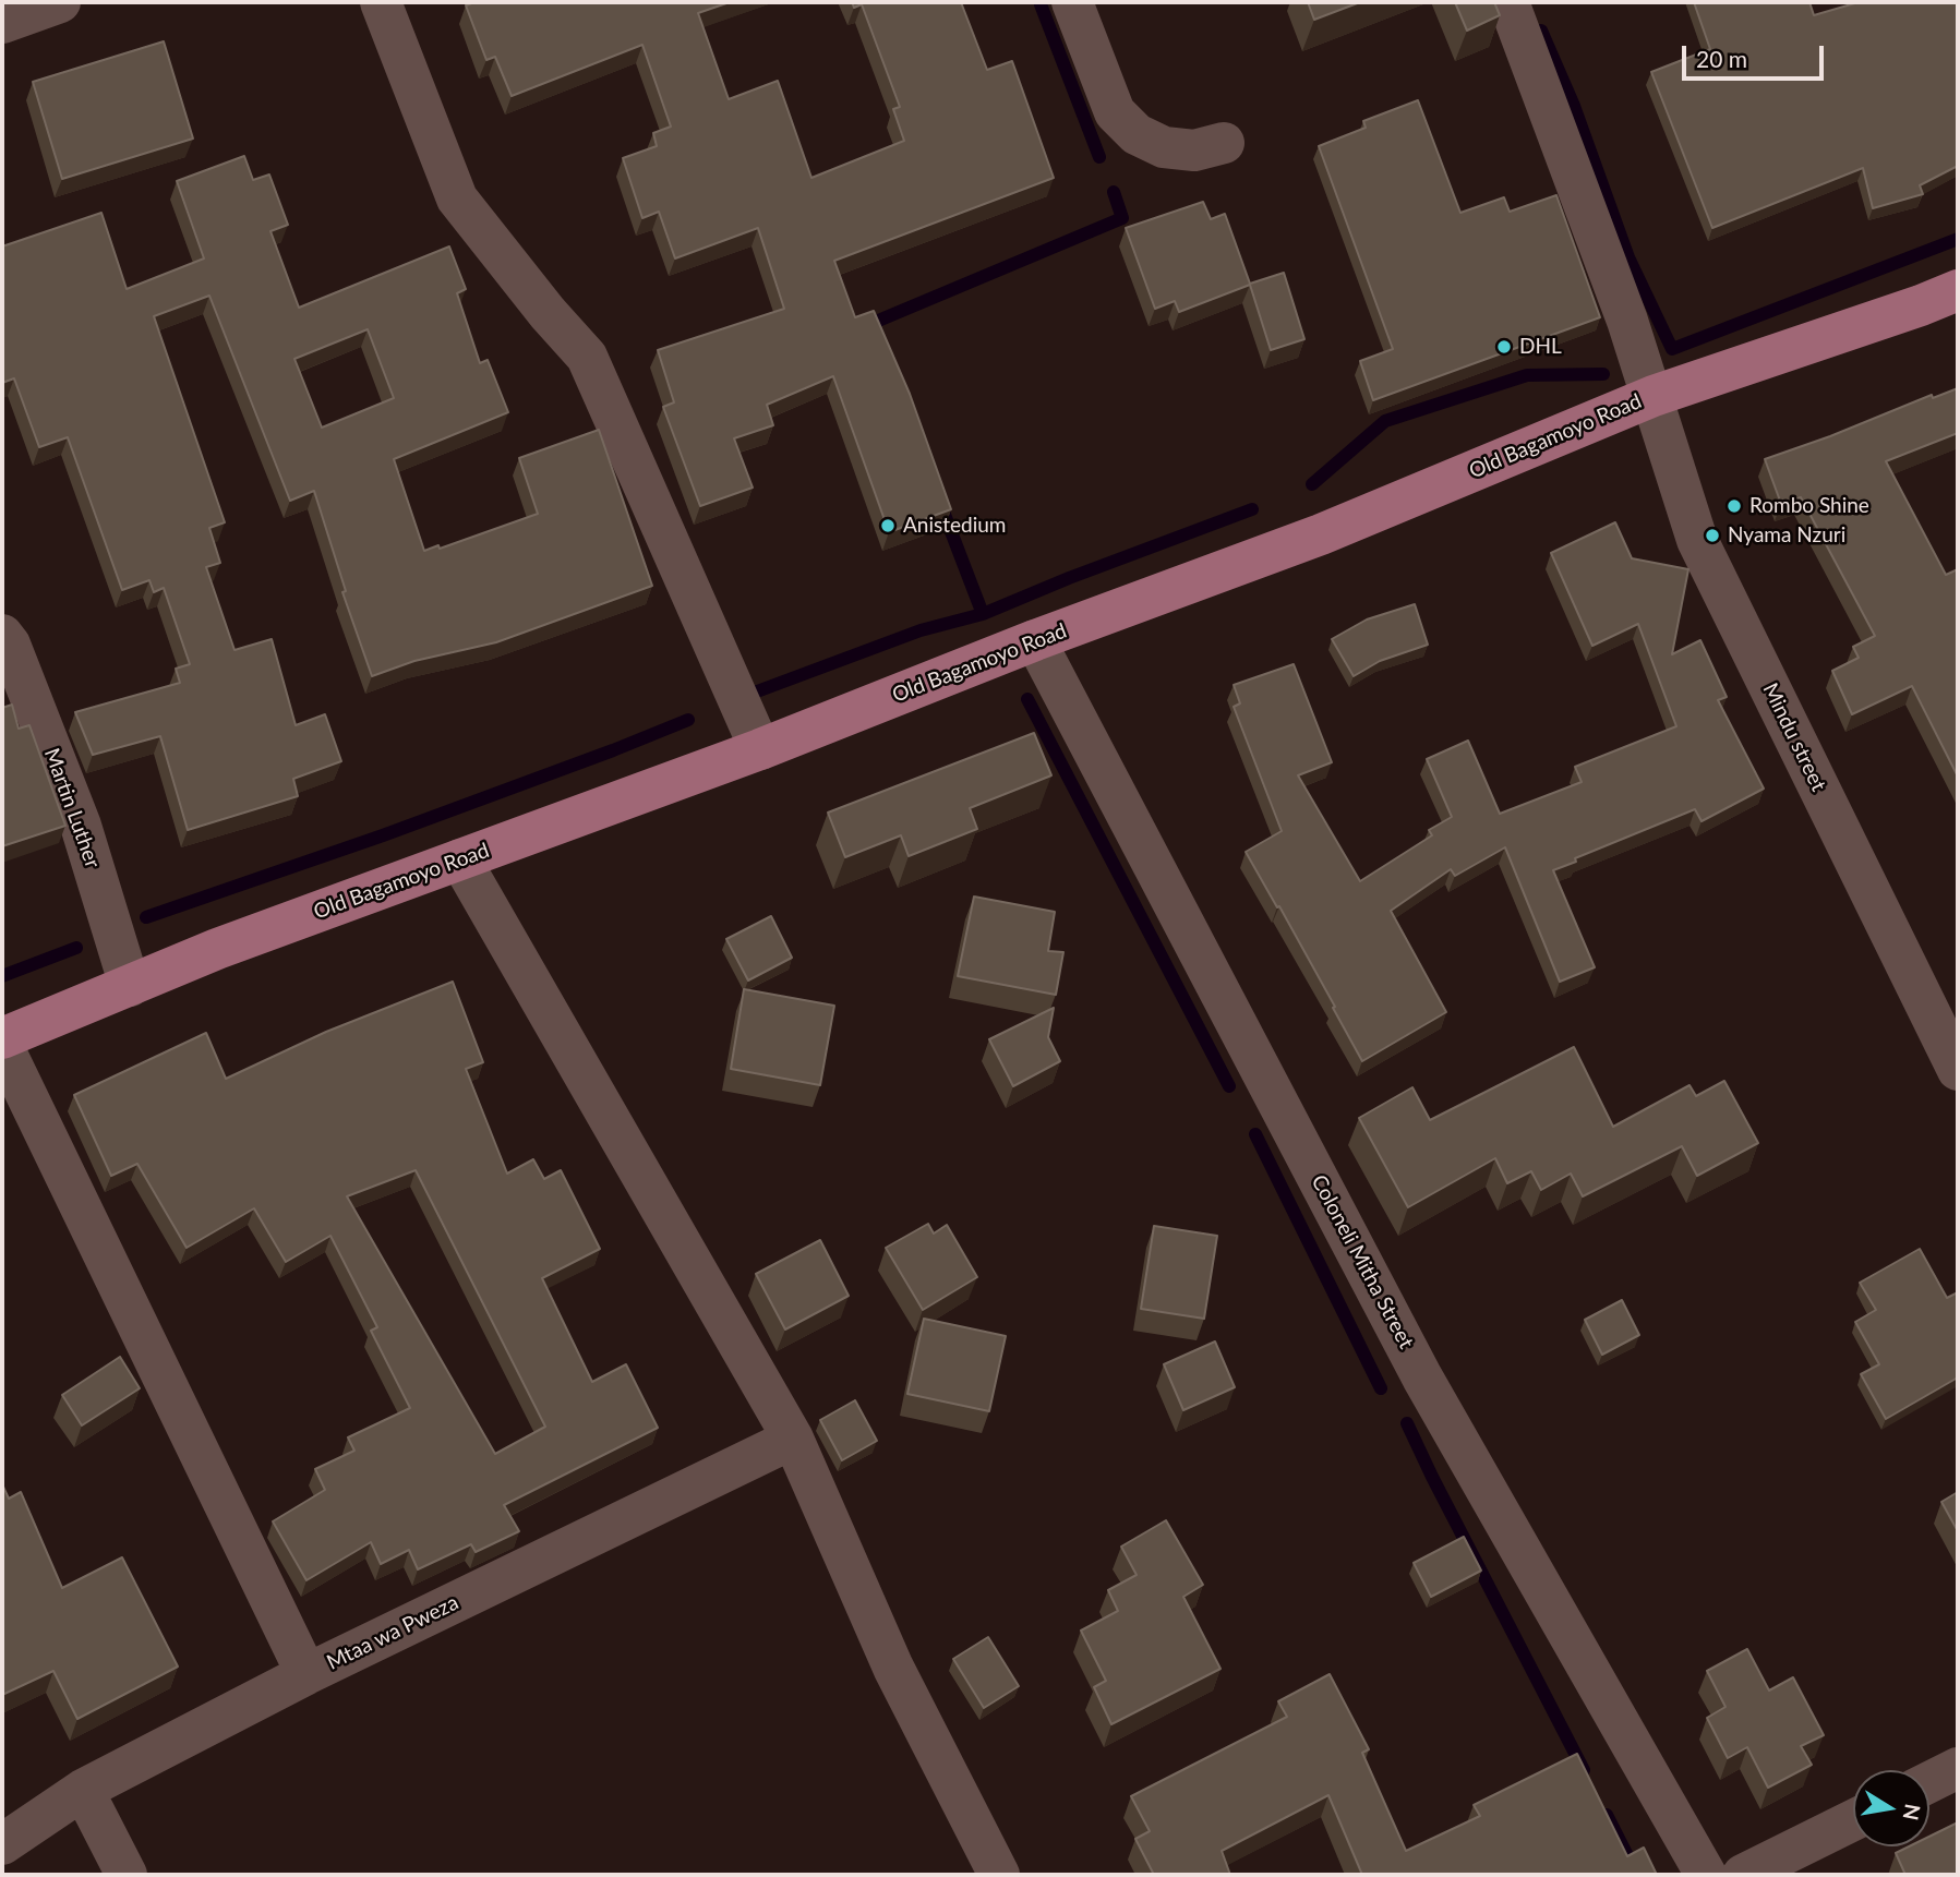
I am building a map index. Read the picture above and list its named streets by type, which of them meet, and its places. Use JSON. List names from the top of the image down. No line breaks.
{"streets":{"main road":["Old Bagamoyo Road"],"street":["Mindu street","Martin Luther","Coloneli Mitha Street","Mtaa wa Pweza"]},"crossings":[["Old Bagamoyo Road","Mindu street"],["Old Bagamoyo Road","Martin Luther"],["Old Bagamoyo Road","Coloneli Mitha Street"]],"places":["DHL","Rombo Shine","Anistedium","Nyama Nzuri"],"scale_bar":"20 m","north":"right"}
